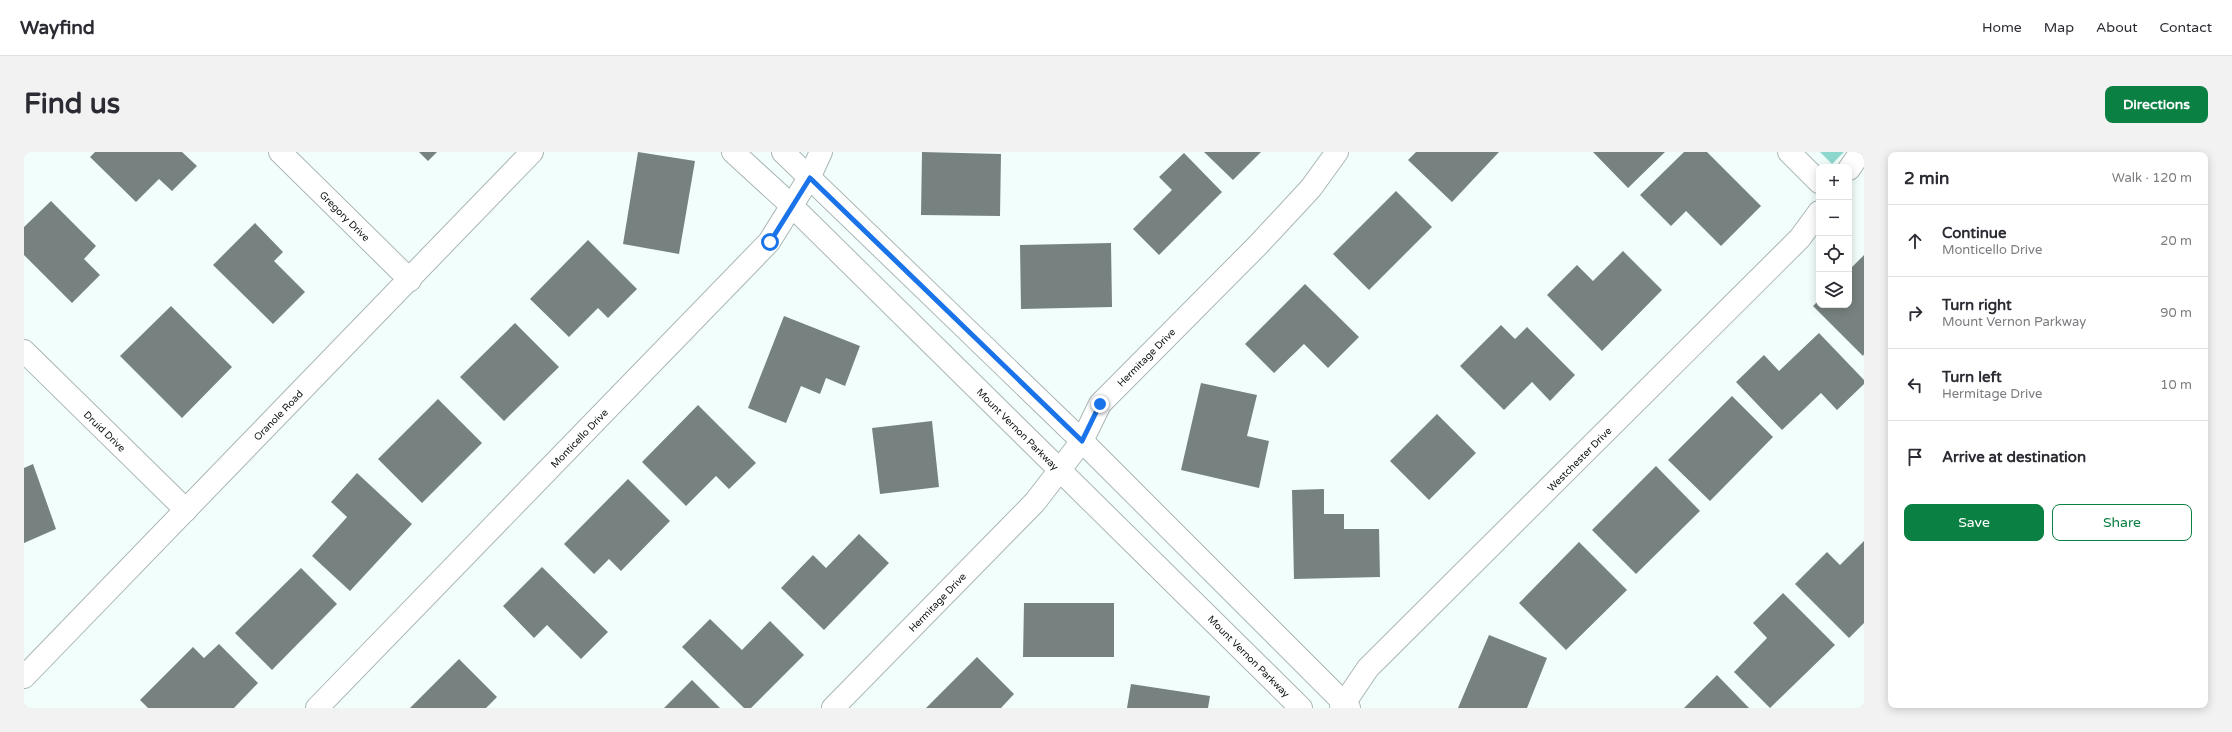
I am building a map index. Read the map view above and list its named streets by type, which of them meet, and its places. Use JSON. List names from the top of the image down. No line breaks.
{"streets":{"street":["Gregory Drive","Hermitage Drive","Oranole Road","Mount Vernon Parkway","Druid Drive","Monticello Drive","Westchester Drive"]},"crossings":[["Gregory Drive","Oranole Road"],["Hermitage Drive","Mount Vernon Parkway"],["Oranole Road","Druid Drive"],["Mount Vernon Parkway","Monticello Drive"]],"page":{"header":"Wayfind","nav":["Home","Map","About","Contact"],"buttons":["Directions",["Save","Share"]],"title":"Find us","heading":["2 min","Walk · 120 m"],"map_buttons":["+","−"],"list":[["Continue","Monticello Drive","20 m"],["Turn right","Mount Vernon Parkway","90 m"],["Turn left","Hermitage Drive","10 m"],"Arrive at destination"]}}
